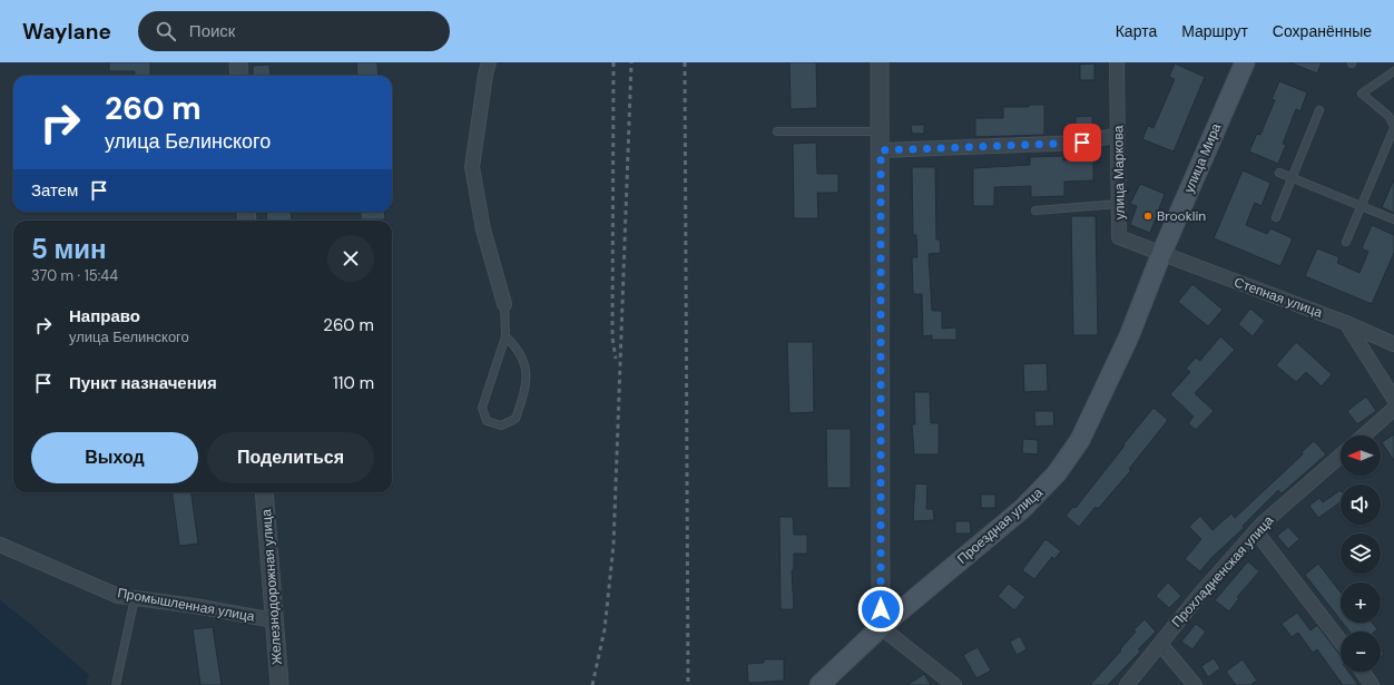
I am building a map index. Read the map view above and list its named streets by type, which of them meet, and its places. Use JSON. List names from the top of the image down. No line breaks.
{"streets":{"main road":["улица Мира","Проездная улица"],"street":["улица Маркова","Степная улица","Прохладненская улица","Железнодорожная улица","Промышленная улица"]},"crossings":[["улица Мира","улица Маркова"],["улица Мира","Степная улица"],["улица Мира","Проездная улица"],["улица Маркова","Степная улица"],["улица Маркова","Проездная улица"],["Степная улица","Проездная улица"],["Железнодорожная улица","Промышленная улица"]],"places":["Brooklin"],"north":"left","page":{"header":"Waylane","search":"Поиск","nav":["Карта","Маршрут","Сохранённые"],"turn":["260 m","улица Белинского"],"then":"Затем","heading":["5 мин","370 m · 15:44"],"list":[{"name":"Направо","note":"улица Белинского","value":"260 m"},{"name":"Пункт назначения","value":"110 m"}],"buttons":["Выход","Поделиться"],"map_buttons":["+","−"]}}
